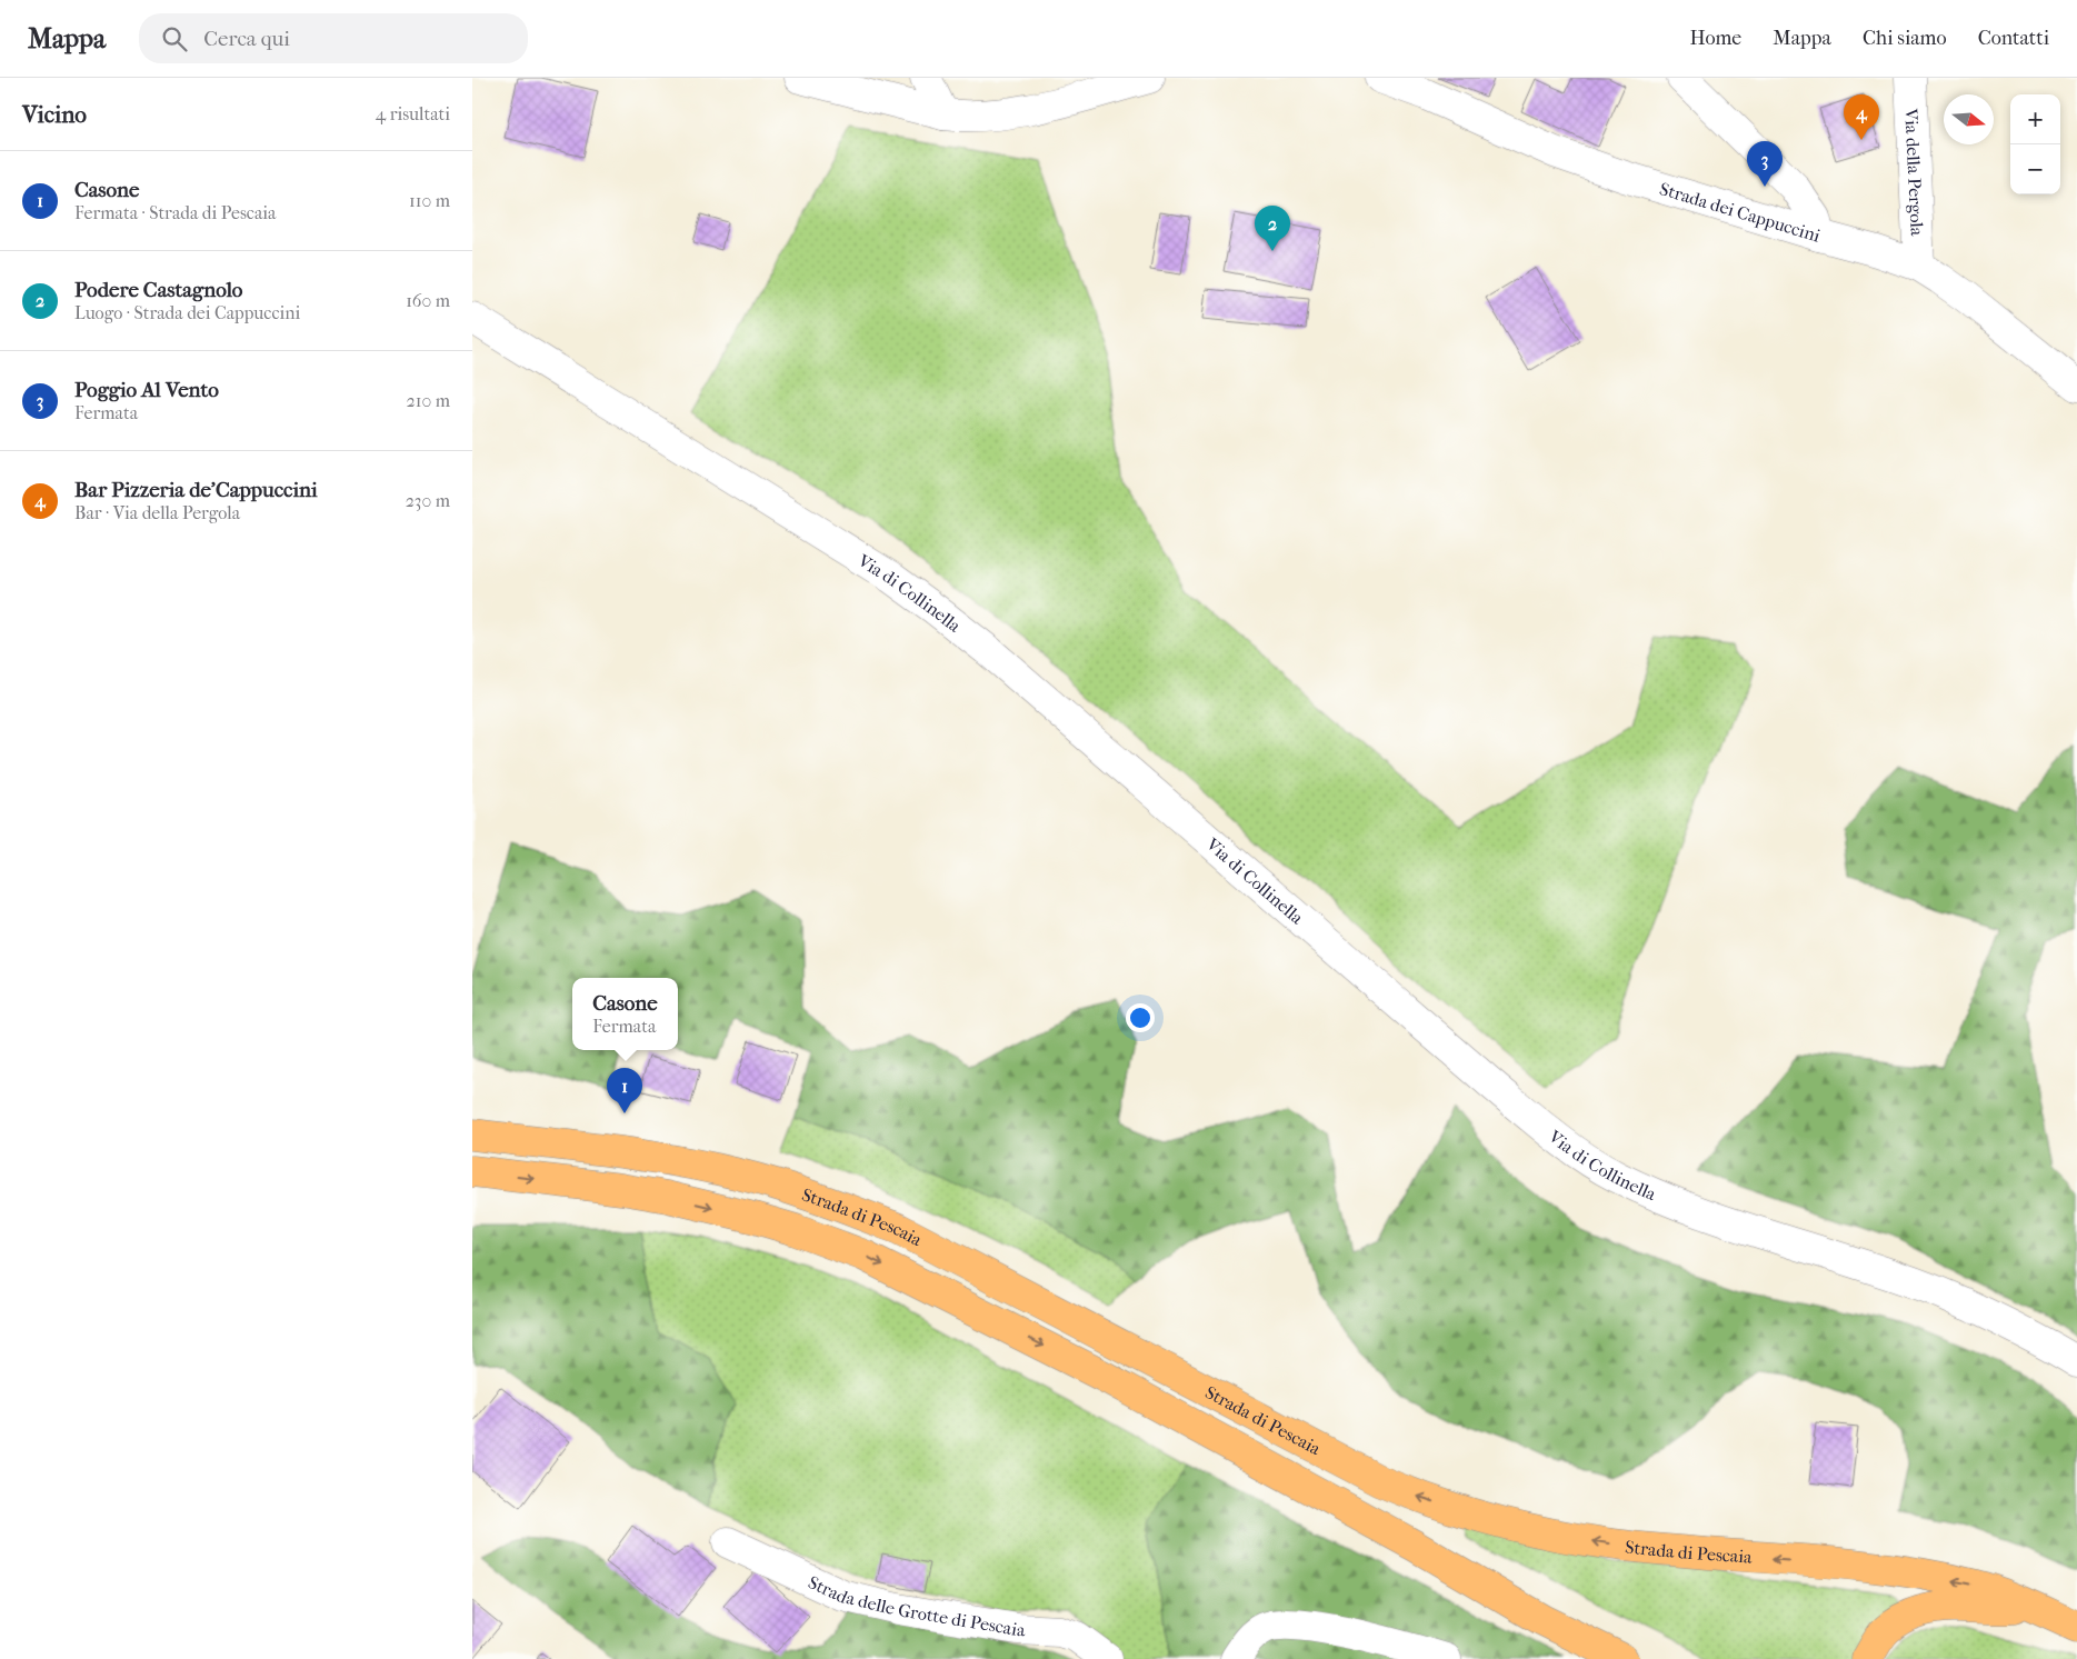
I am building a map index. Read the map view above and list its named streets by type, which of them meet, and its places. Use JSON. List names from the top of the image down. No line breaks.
{"streets":{"main road":["Strada di Pescaia"],"street":["Via della Pergola","Strada dei Cappuccini","Via di Collinella","Strada delle Grotte di Pescaia"]},"crossings":[["Via della Pergola","Strada dei Cappuccini"]],"north":"right","page":{"header":"Mappa","search":"Cerca qui","nav":["Home","Mappa","Chi siamo","Contatti"],"heading":["Vicino","4 risultati"],"map_buttons":["+","−"],"pins":["4","3","2","1"],"list":[{"mark":"1","name":"Casone","note":"Fermata · Strada di Pescaia","value":"110 m"},{"mark":"2","name":"Podere Castagnolo","note":"Luogo · Strada dei Cappuccini","value":"160 m"},{"mark":"3","name":"Poggio Al Vento","note":"Fermata","value":"210 m"},{"mark":"4","name":"Bar Pizzeria de'Cappuccini","note":"Bar · Via della Pergola","value":"230 m"}],"popup":["Casone","Fermata"]}}
